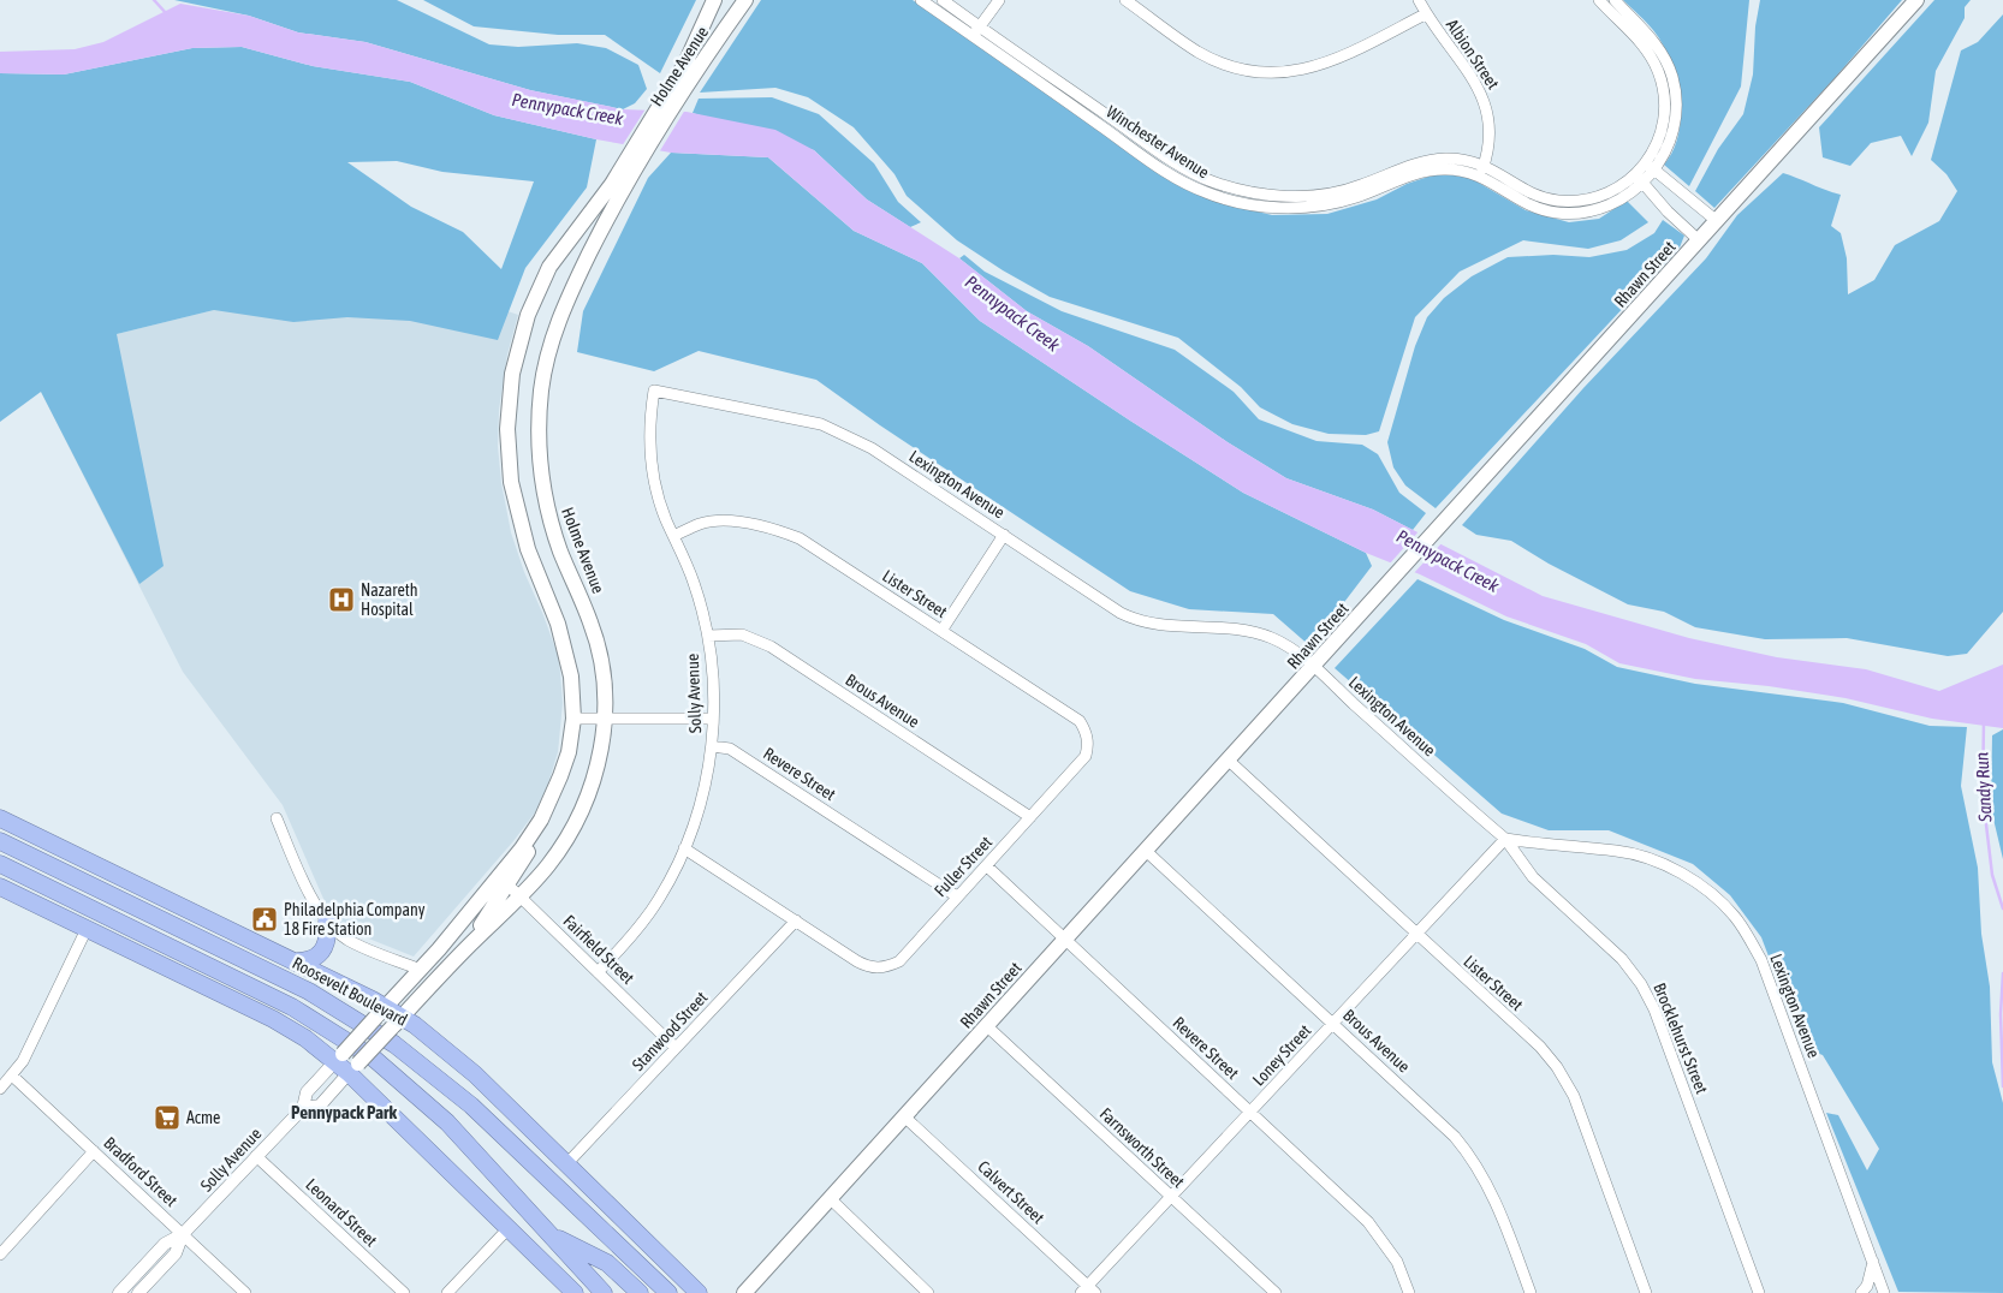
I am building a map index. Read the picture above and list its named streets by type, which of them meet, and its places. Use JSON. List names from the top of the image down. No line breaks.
{"streets":{"highway":["Roosevelt Boulevard"],"main road":["Holme Avenue","Rhawn Street"],"street":["Albion Street","Winchester Avenue","Lexington Avenue","Lister Street","Solly Avenue","Brous Avenue","Revere Street","Fuller Street","Fairfield Street","Stanwood Street","Brocklehurst Street","Loney Street","Farnsworth Street","Bradford Street","Calvert Street","Leonard Street"]},"crossings":[["Albion Street","Winchester Avenue"],["Holme Avenue","Solly Avenue"],["Holme Avenue","Fairfield Street"],["Holme Avenue","Roosevelt Boulevard"],["Rhawn Street","Lexington Avenue"],["Rhawn Street","Lister Street"],["Rhawn Street","Brous Avenue"],["Rhawn Street","Revere Street"],["Rhawn Street","Farnsworth Street"],["Rhawn Street","Calvert Street"],["Lexington Avenue","Solly Avenue"],["Lexington Avenue","Brocklehurst Street"],["Lexington Avenue","Loney Street"],["Lister Street","Solly Avenue"],["Lister Street","Fuller Street"],["Lister Street","Loney Street"],["Solly Avenue","Brous Avenue"],["Solly Avenue","Revere Street"],["Solly Avenue","Fairfield Street"],["Solly Avenue","Bradford Street"],["Solly Avenue","Leonard Street"],["Brous Avenue","Fuller Street"],["Brous Avenue","Loney Street"],["Revere Street","Fuller Street"],["Revere Street","Loney Street"],["Fuller Street","Stanwood Street"],["Fairfield Street","Stanwood Street"],["Roosevelt Boulevard","Stanwood Street"],["Brocklehurst Street","Loney Street"],["Loney Street","Farnsworth Street"],["Loney Street","Calvert Street"]],"districts":["Pennypack Park"],"water":["Pennypack Creek","Sandy Run"],"places":{"hospital":["Nazareth Hospital"],"public building":["Philadelphia Company 18 Fire Station"],"supermarket":["Acme"]}}
